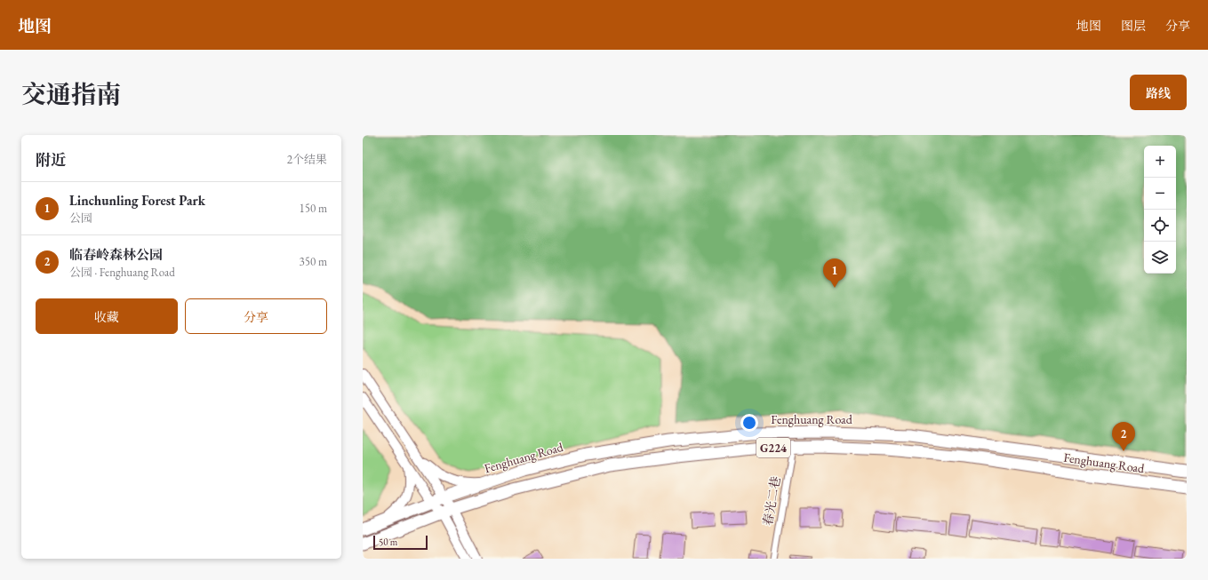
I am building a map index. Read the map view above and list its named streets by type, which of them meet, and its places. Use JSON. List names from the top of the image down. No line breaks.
{"streets":{"highway":["Fenghuang Road","G224"],"street":["春光二巷"]},"crossings":[["Fenghuang Road","春光二巷"]],"scale_bar":"50 m","page":{"header":"地图","nav":["地图","图层","分享"],"title":"交通指南","buttons":["路线",["收藏","分享"]],"heading":["附近","2个结果"],"map_buttons":["+","−"],"list":[{"mark":"1","name":"Linchunling Forest Park","note":"公园","value":"150 m"},{"mark":"2","name":"临春岭森林公园","note":"公园 · Fenghuang Road","value":"350 m"}],"pins":["1","2"],"scale":"50 m"}}
